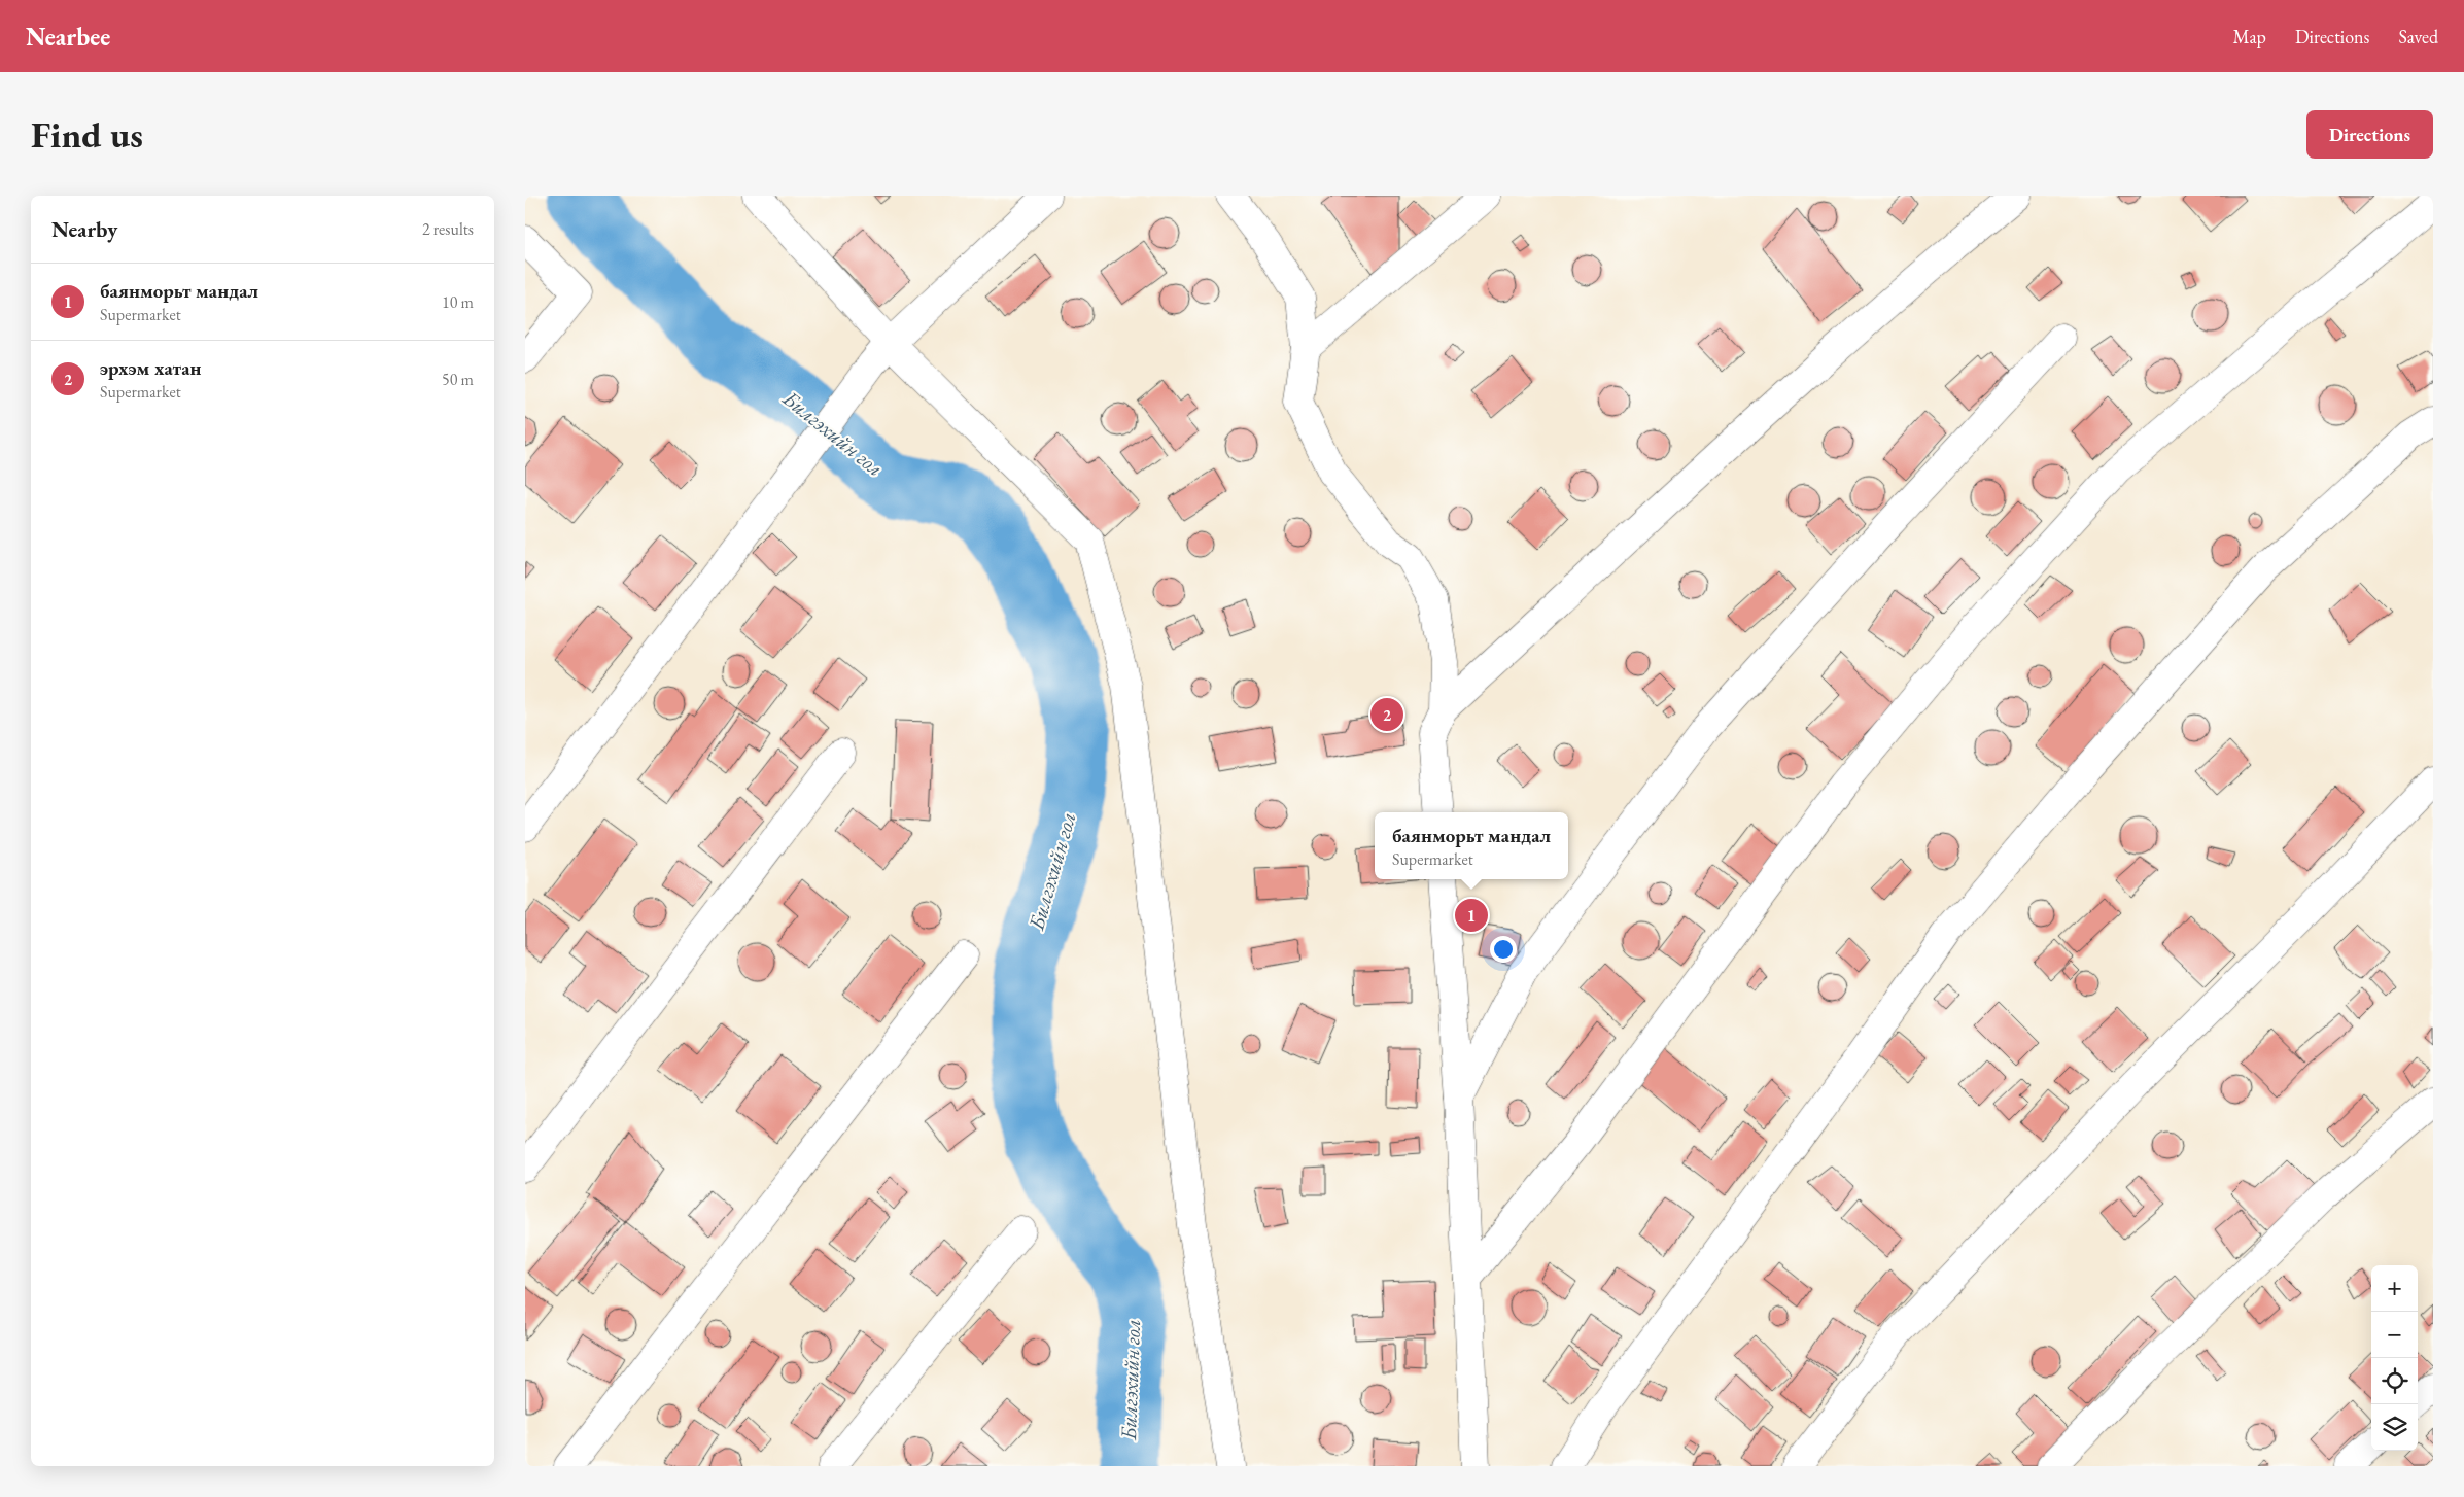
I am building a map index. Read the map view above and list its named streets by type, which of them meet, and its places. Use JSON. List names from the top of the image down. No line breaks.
{"water":["Билгэхийн гол"],"page":{"header":"Nearbee","nav":["Map","Directions","Saved"],"buttons":"Directions","title":"Find us","heading":["Nearby","2 results"],"list":[{"mark":"1","name":"баянморьт мандал","note":"Supermarket","value":"10 m"},{"mark":"2","name":"эрхэм хатан","note":"Supermarket","value":"50 m"}],"pins":["2","1"],"popup":["баянморьт мандал","Supermarket"],"map_buttons":["+","−"]}}
